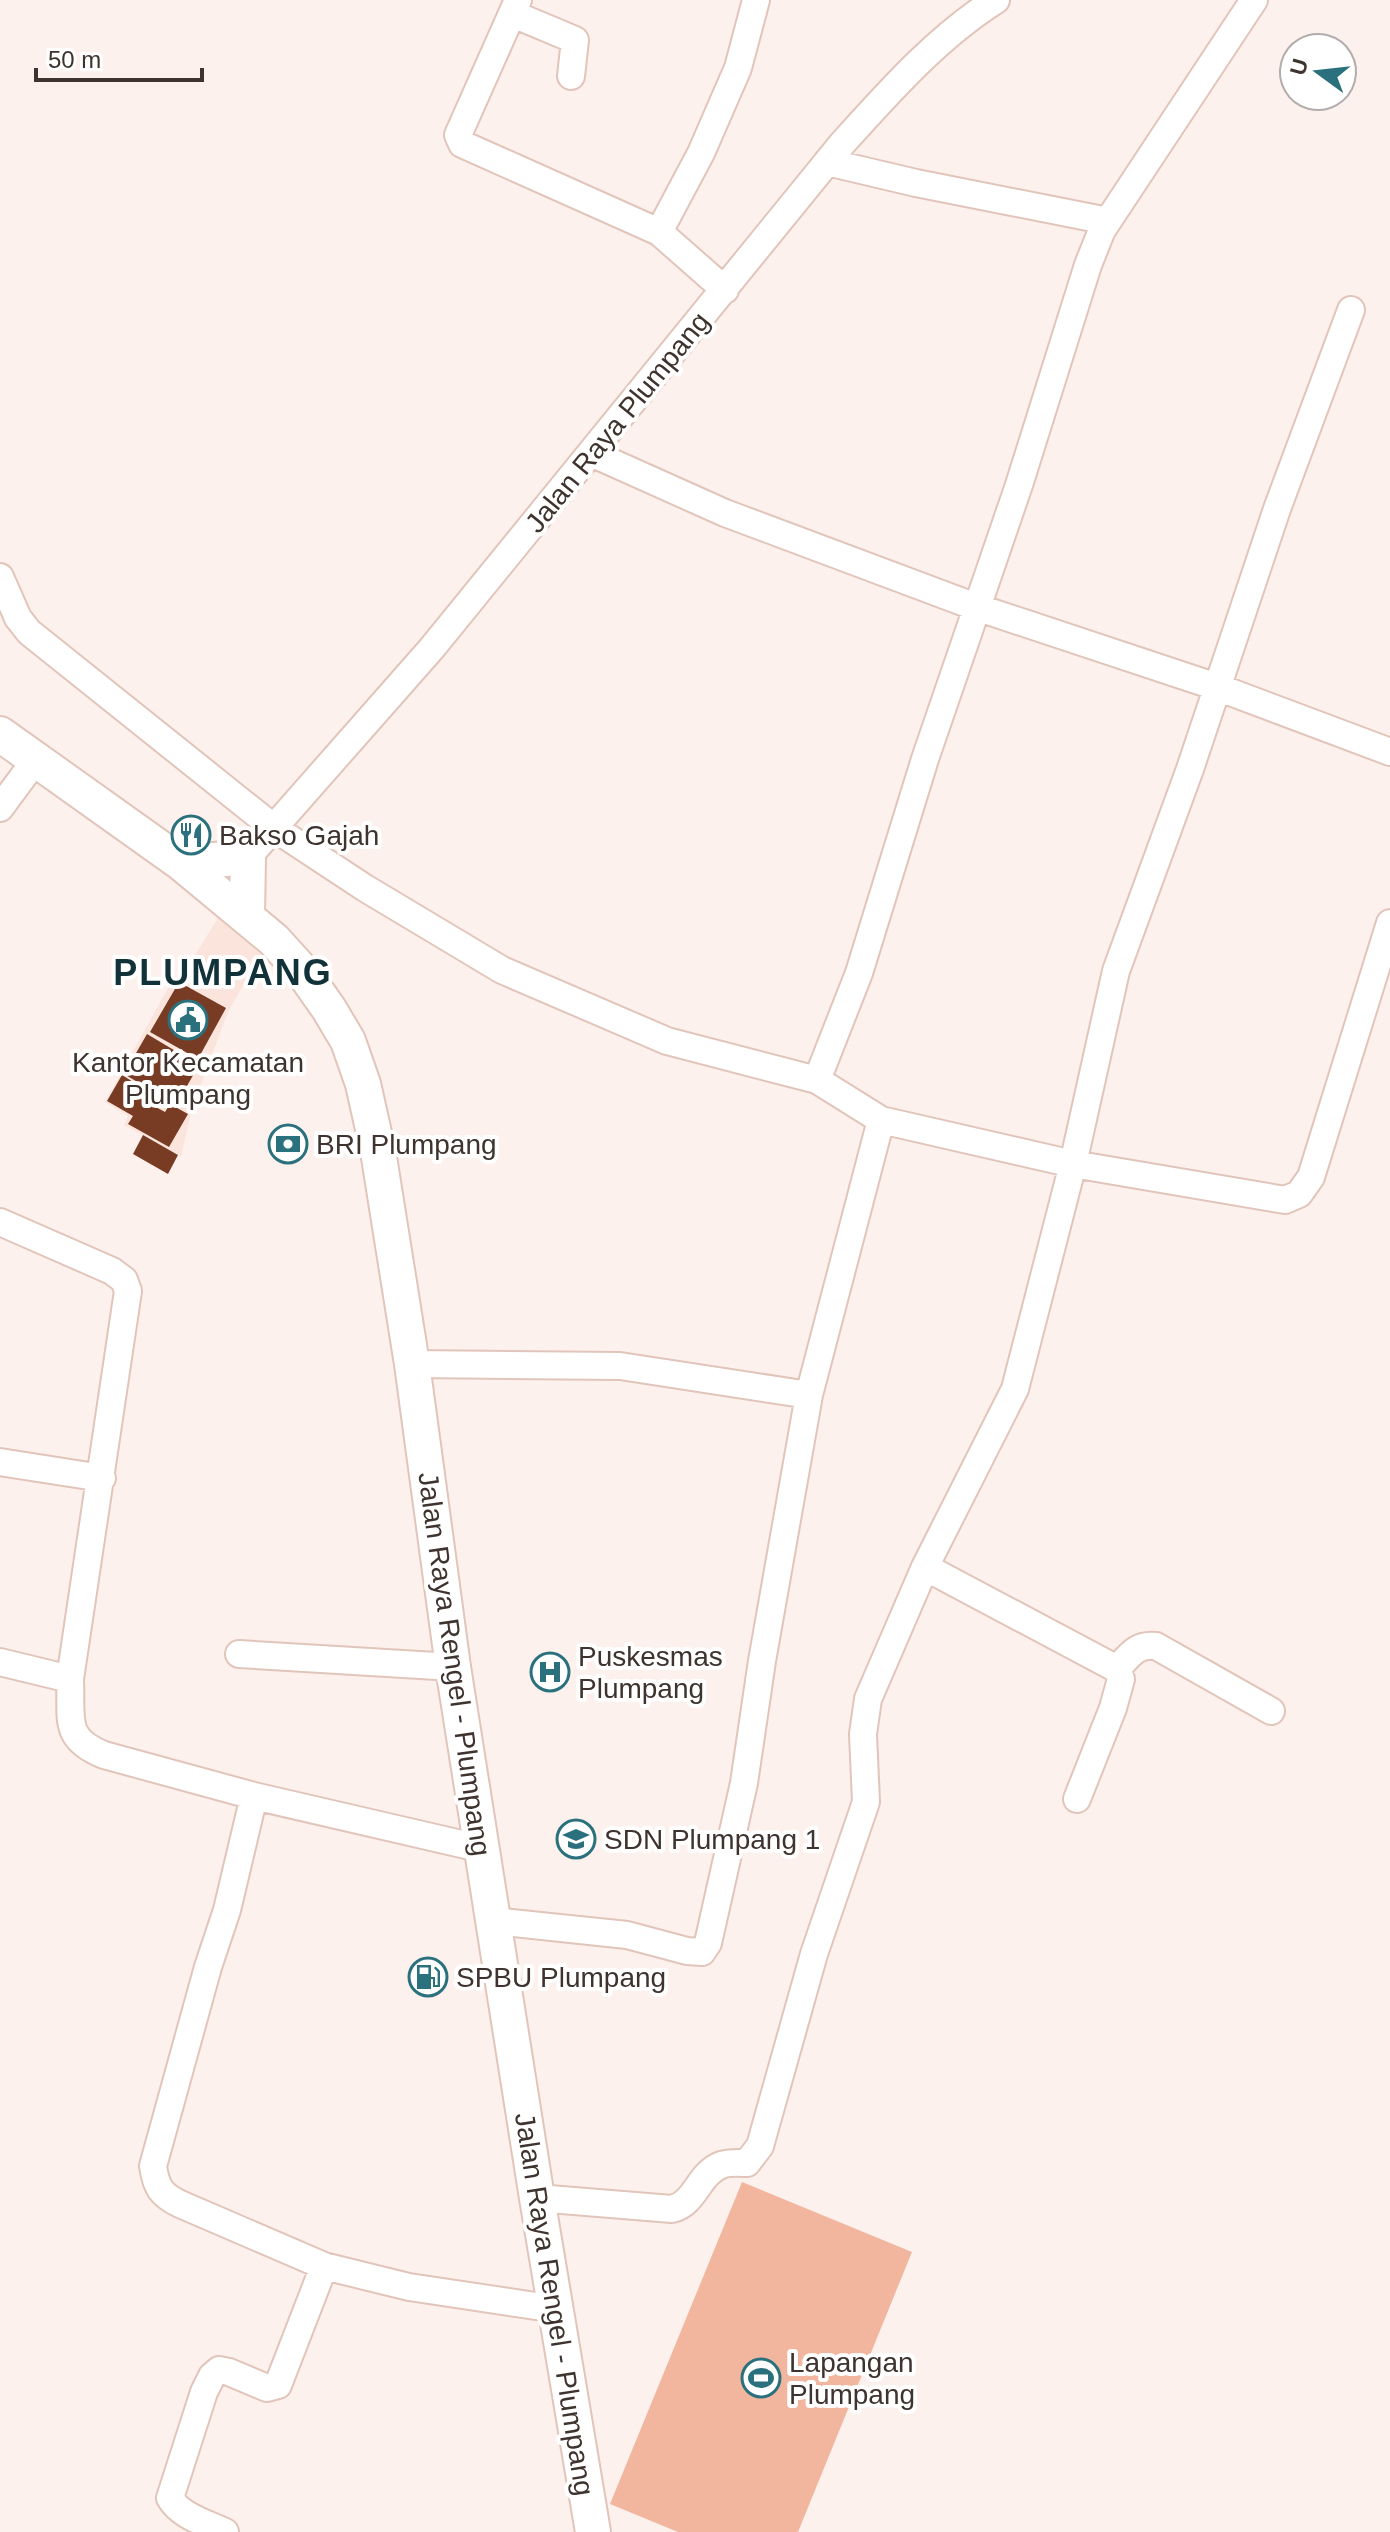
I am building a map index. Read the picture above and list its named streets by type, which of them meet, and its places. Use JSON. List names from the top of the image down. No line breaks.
{"streets":{"main road":["Jalan Raya Rengel - Plumpang"],"street":["Jalan Raya Plumpang"]},"districts":["PLUMPANG"],"places":{"restaurant":["Bakso Gajah"],"public building":["Kantor Kecamatan Plumpang"],"bank":["BRI Plumpang"],"hospital":["Puskesmas Plumpang"],"school or university":["SDN Plumpang 1"],"fuel station":["SPBU Plumpang"],"sports":["Lapangan Plumpang"]},"scale_bar":"50 m","north":"left"}
